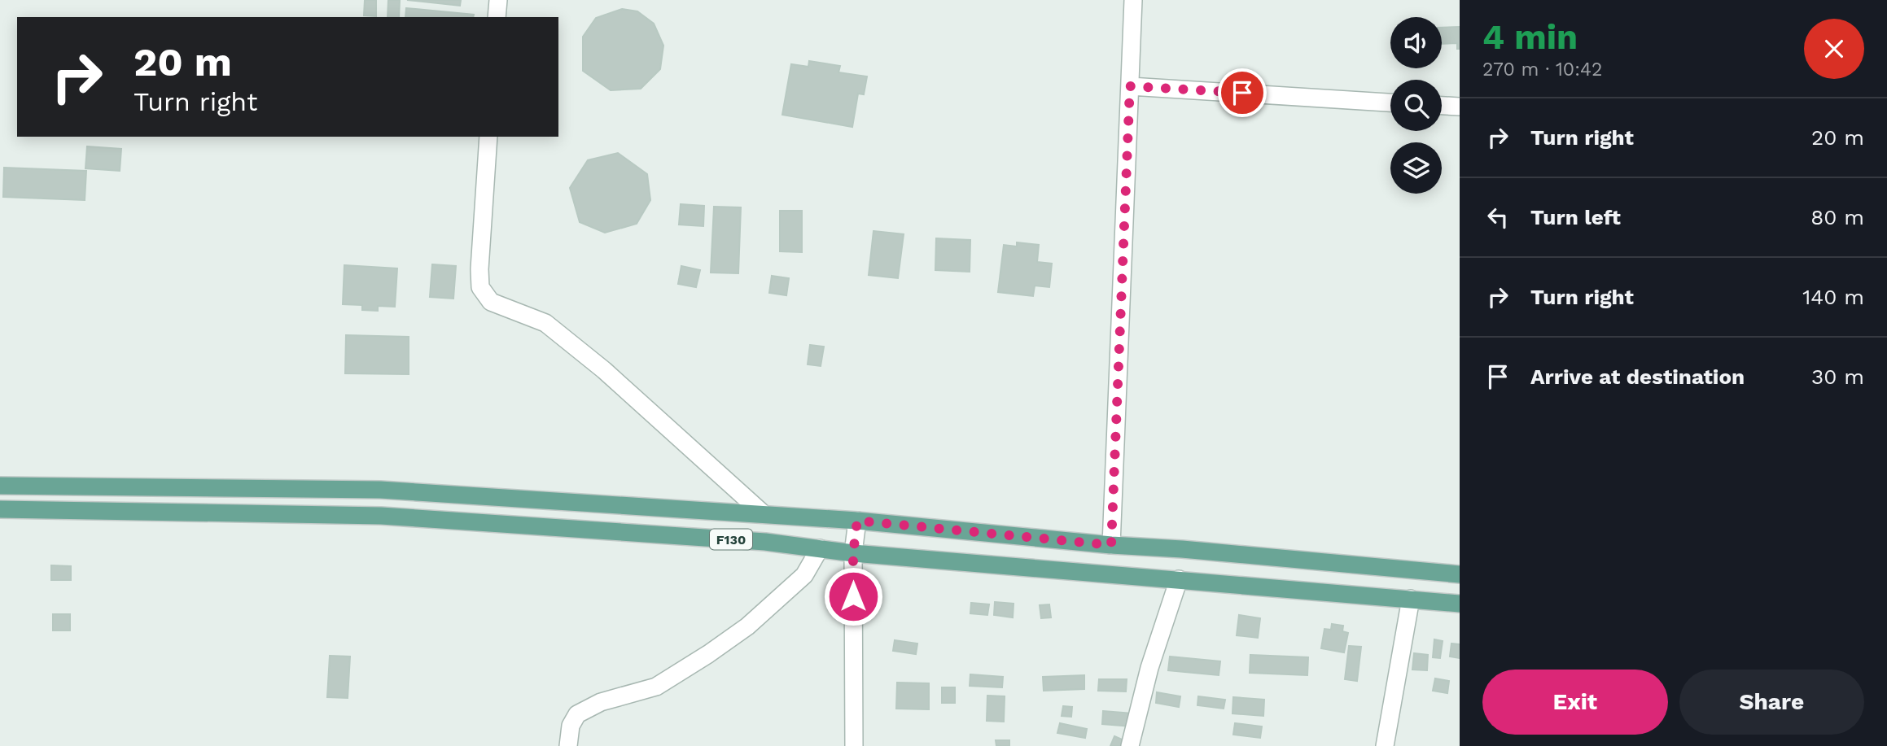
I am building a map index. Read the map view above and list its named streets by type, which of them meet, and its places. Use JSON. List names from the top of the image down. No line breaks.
{"streets":{"main road":["F130"]},"page":{"heading":["4 min","270 m · 10:42"],"turn":["20 m","Turn right"],"list":[{"name":"Turn right","value":"20 m"},{"name":"Turn left","value":"80 m"},{"name":"Turn right","value":"140 m"},{"name":"Arrive at destination","value":"30 m"}],"buttons":["Exit","Share"]}}
